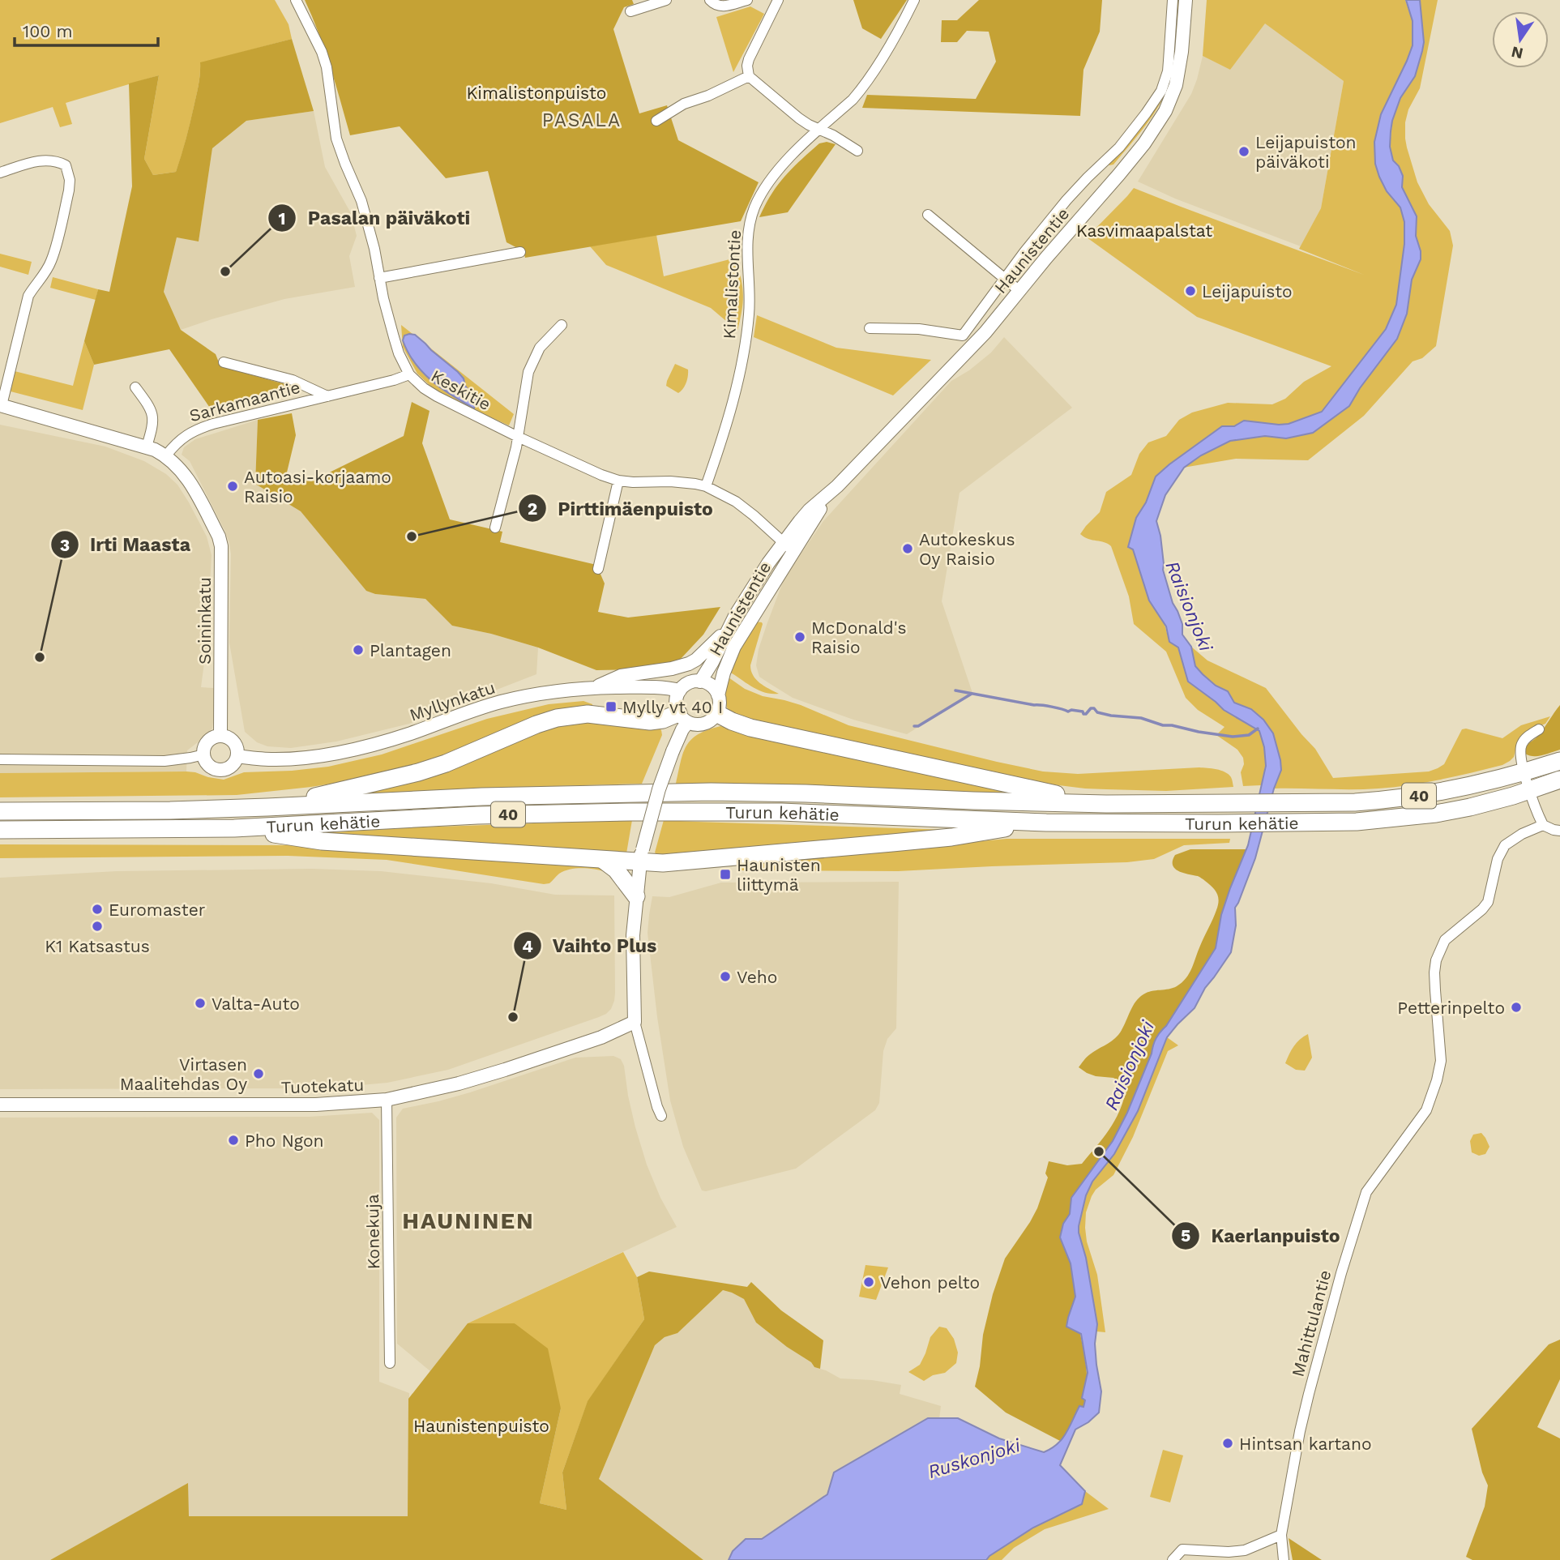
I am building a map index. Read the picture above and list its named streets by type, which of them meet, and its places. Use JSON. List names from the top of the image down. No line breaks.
{"streets":{"highway":["40","Turun kehätie"],"street":["Haunistentie","Kimalistontie","Keskitie","Sarkamaantie","Soininkatu","Myllynkatu","Tuotekatu","Konekuja","Mahittulantie"]},"crossings":[["Haunistentie","Keskitie"],["Haunistentie","Myllynkatu"],["Kimalistontie","Keskitie"],["Keskitie","Sarkamaantie"],["Sarkamaantie","Soininkatu"],["Soininkatu","Myllynkatu"],["Tuotekatu","Konekuja"]],"districts":["PASALA","HAUNINEN"],"water":["Raisionjoki","Ruskonjoki"],"parks":["Kimalistonpuisto","Kasvimaapalstat","Haunistenpuisto"],"places":{"other":["Leijapuiston päiväkoti","Pasalan päiväkoti","Leijapuisto","Autoasi-korjaamo Raisio","Pirttimäenpuisto","Autokeskus Oy Raisio","McDonald's Raisio","Plantagen","Irti Maasta","Euromaster","K1 Katsastus","Veho","Valta-Auto","Petterinpelto","Vaihto Plus","Virtasen Maalitehdas Oy","Pho Ngon","Kaerlanpuisto","Vehon pelto","Hintsan kartano"],"transit":["Mylly vt 40 I","Haunisten liittymä"]},"scale_bar":"100 m","north":"bottom"}
